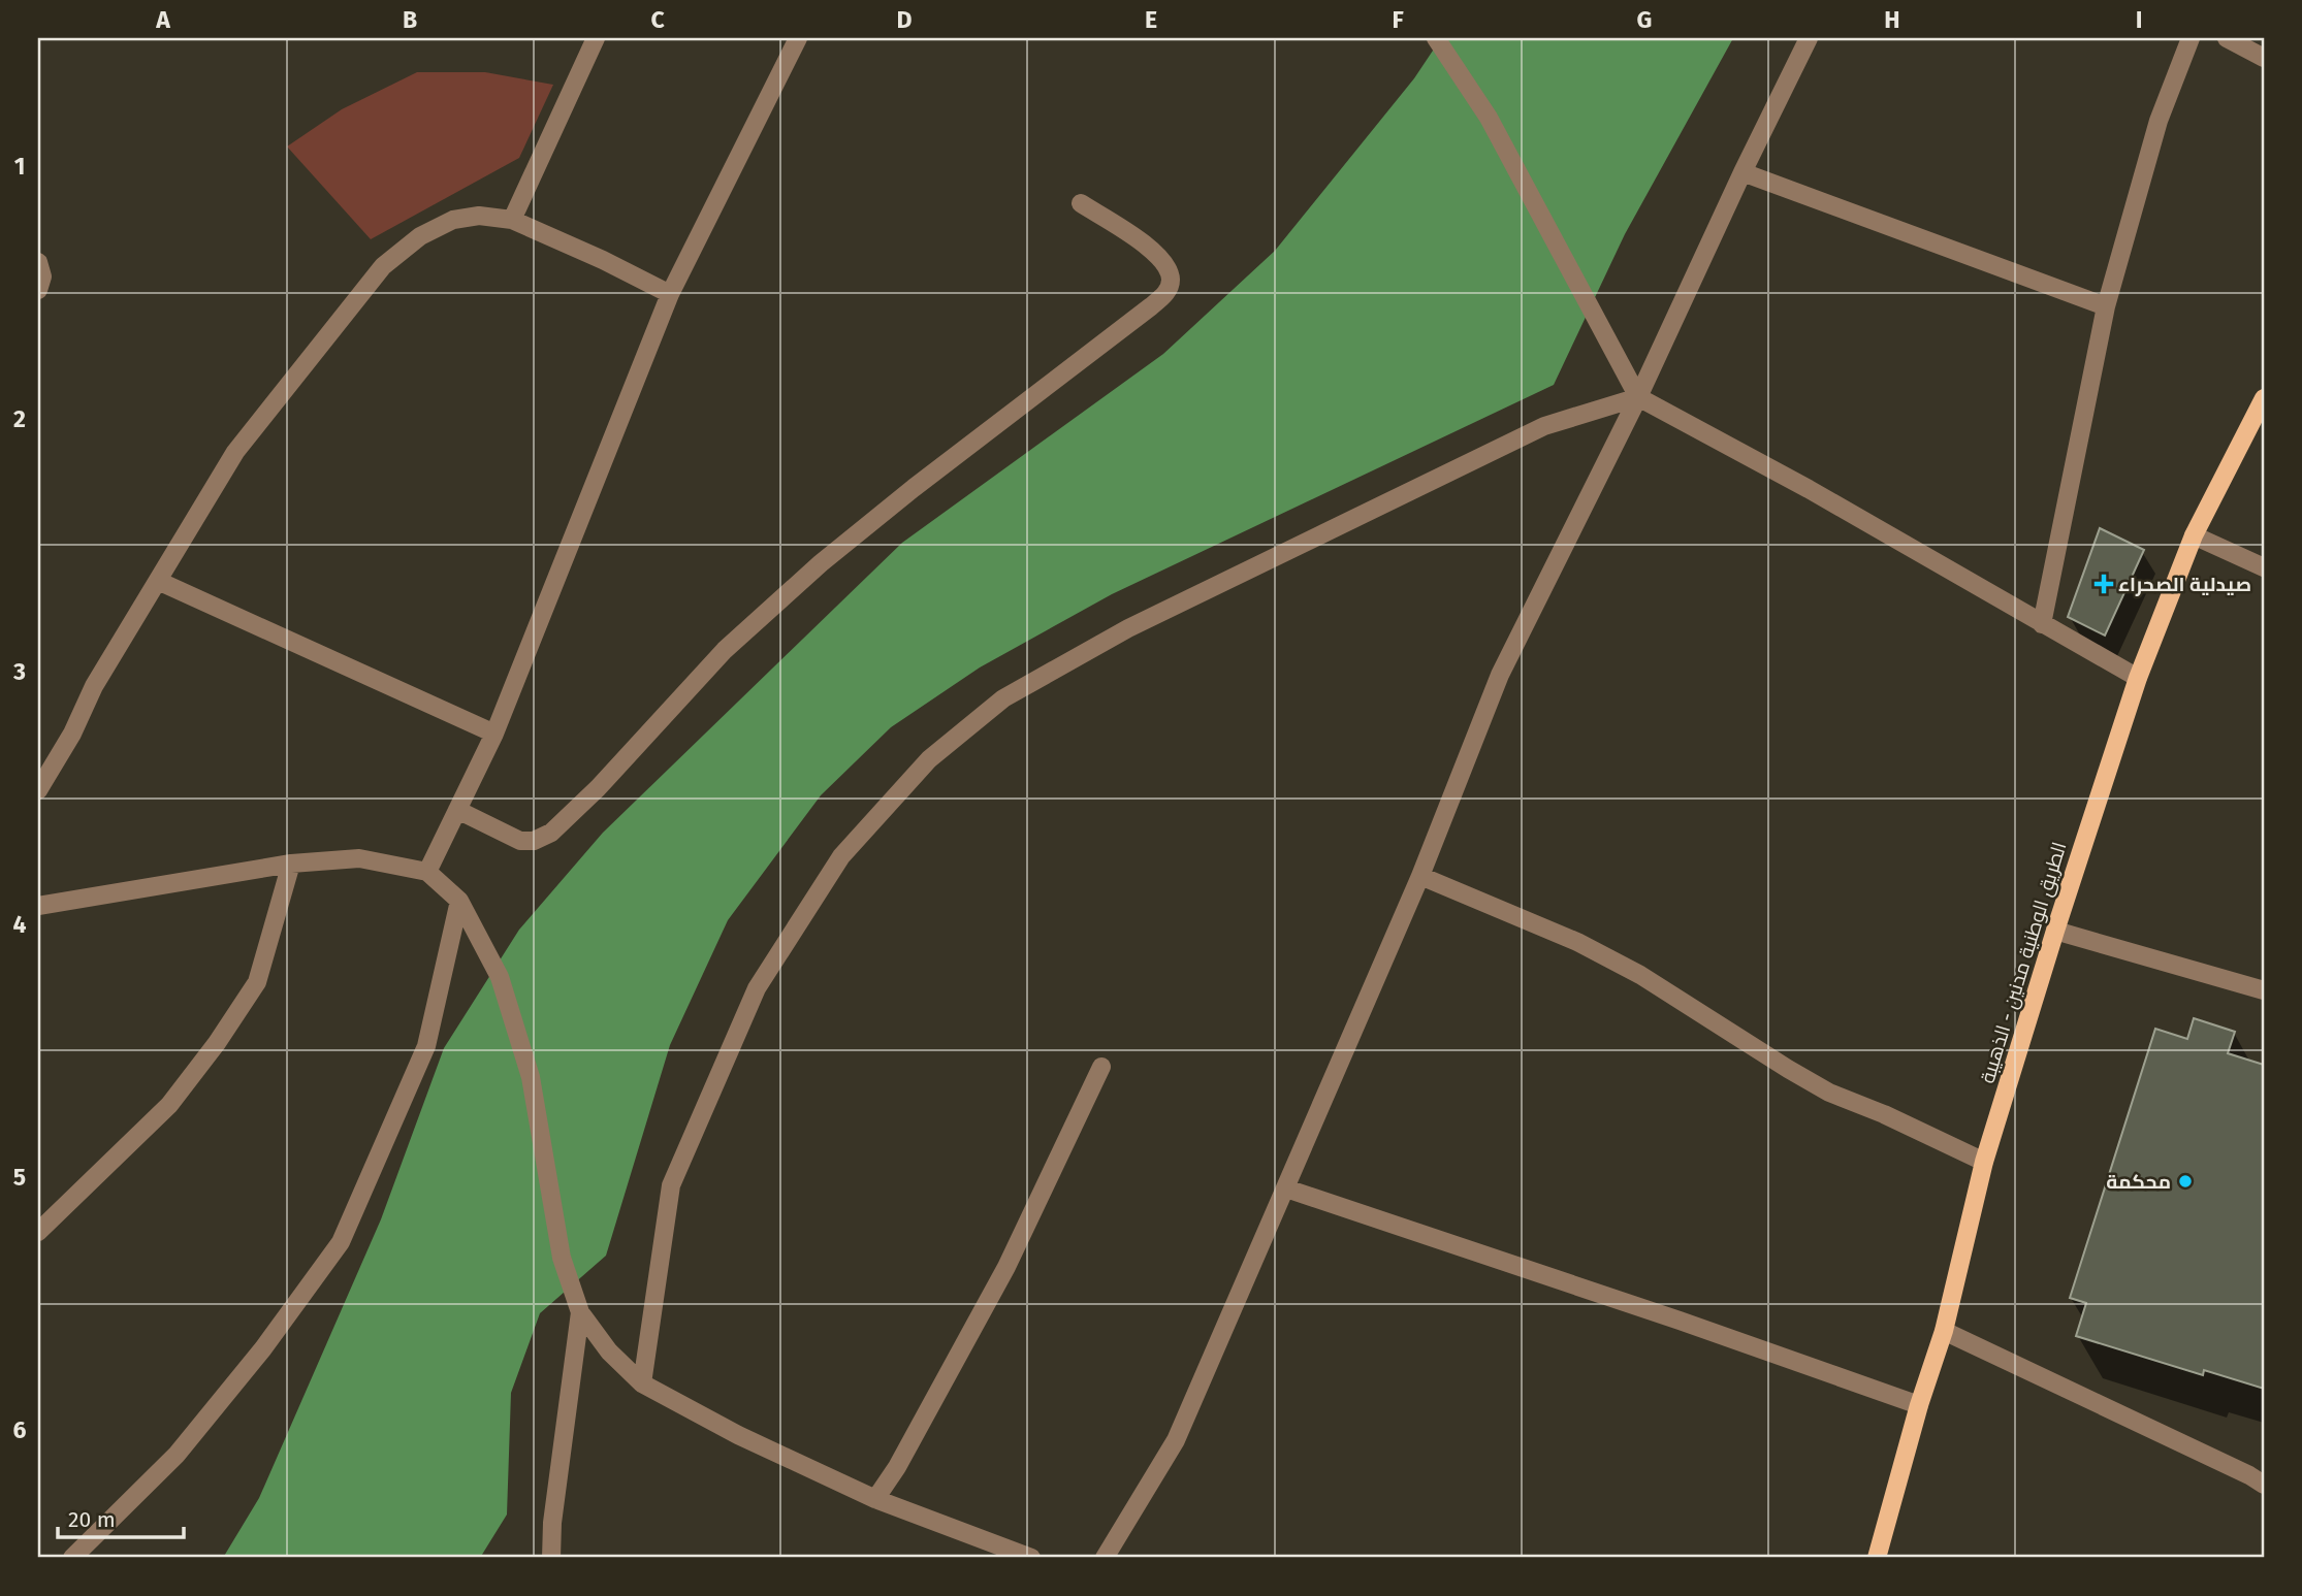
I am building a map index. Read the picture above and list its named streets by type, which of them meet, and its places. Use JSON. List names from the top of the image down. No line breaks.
{"streets":{"main road":["الطريق الوطنية مدنين - الذهيبة"]},"places":{"health":["صيدلية الصحراء"],"other":["محكمة"]},"scale_bar":"20 m","grid":{"columns":["A","B","C","D","E","F","G","H","I"],"rows":["1","2","3","4","5","6"]}}
